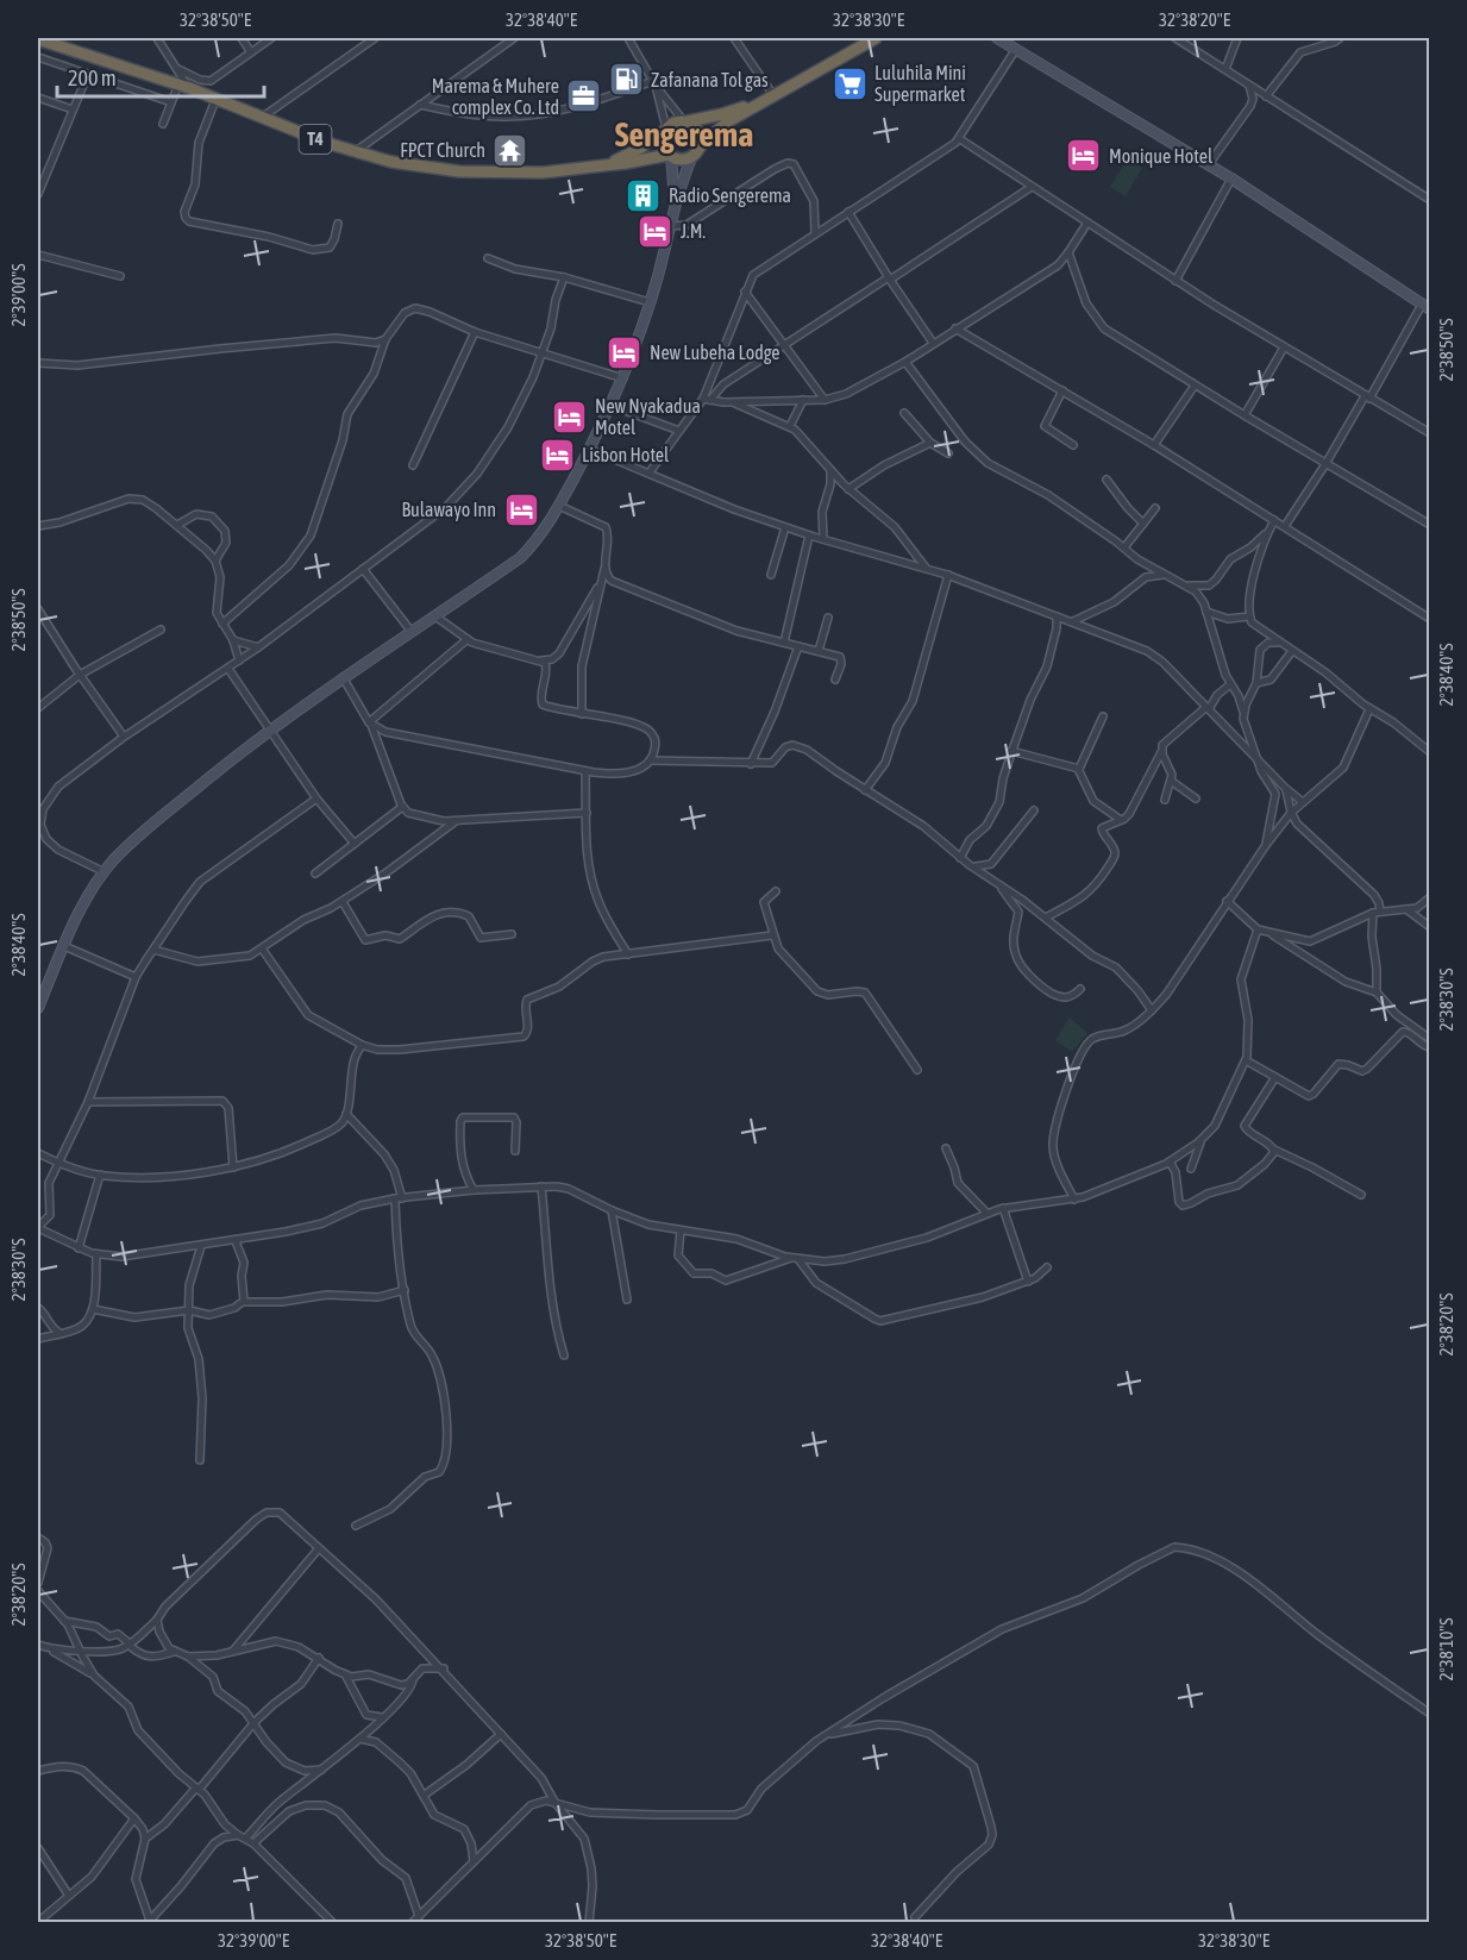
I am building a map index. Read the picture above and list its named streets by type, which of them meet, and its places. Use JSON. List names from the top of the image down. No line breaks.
{"streets":{"highway":["T4"]},"districts":["Sengerema"],"places":{"fuel station":["Zafanana Tol gas"],"supermarket":["Luluhila Mini Supermarket"],"office":["Marema & Muhere complex Co. Ltd"],"temple":["FPCT Church"],"hotel":["Monique Hotel","J.M.","New Lubeha Lodge","New Nyakadua Motel","Lisbon Hotel","Bulawayo Inn"],"building":["Radio Sengerema"]},"scale_bar":"200 m","coordinates":["32°38'50\"E","32°38'40\"E","32°38'30\"E","32°38'20\"E","2°39'00\"S","2°38'50\"S","2°38'40\"S","2°38'30\"S","2°38'20\"S","2°38'10\"S","32°39'00\"E"]}
